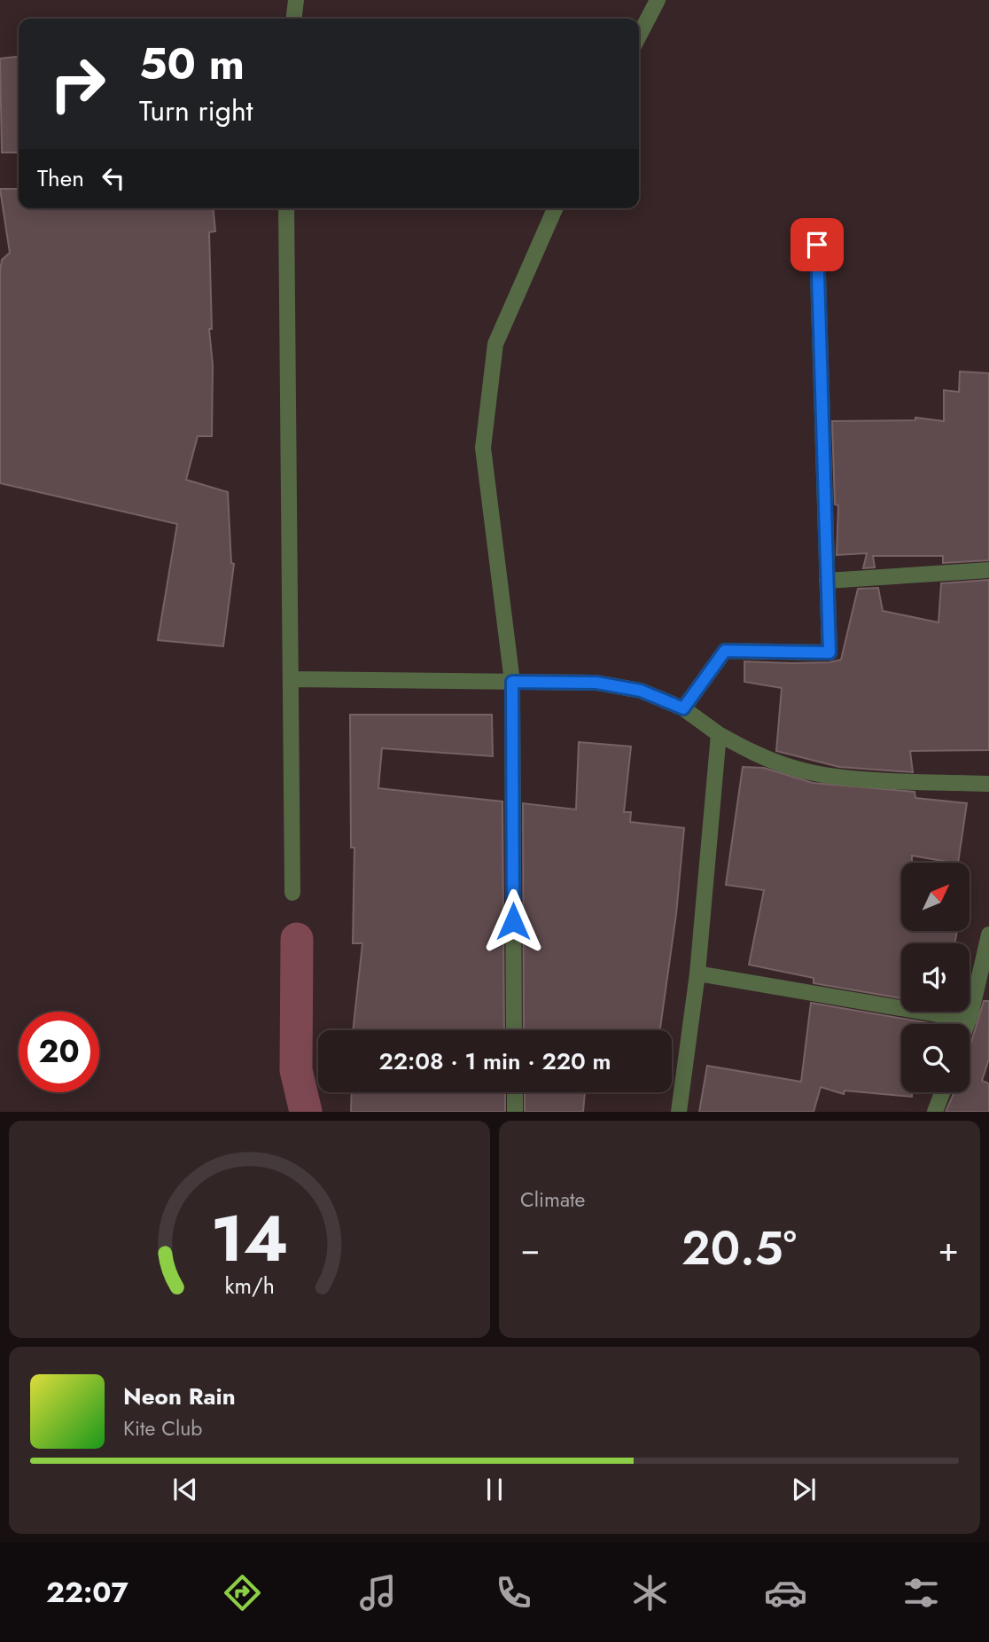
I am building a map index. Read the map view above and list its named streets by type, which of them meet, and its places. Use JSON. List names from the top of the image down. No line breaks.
{"north":"top right","page":{"turn":["50 m","Turn right"],"then":"Then","limit":"20","trip":"22:08 · 1 min · 220 m","tile":"Climate","heat":["−","20.5°","+"],"song":["Neon Rain","Kite Club"],"tabs":"22:07","gauge":["14","km/h"]}}
